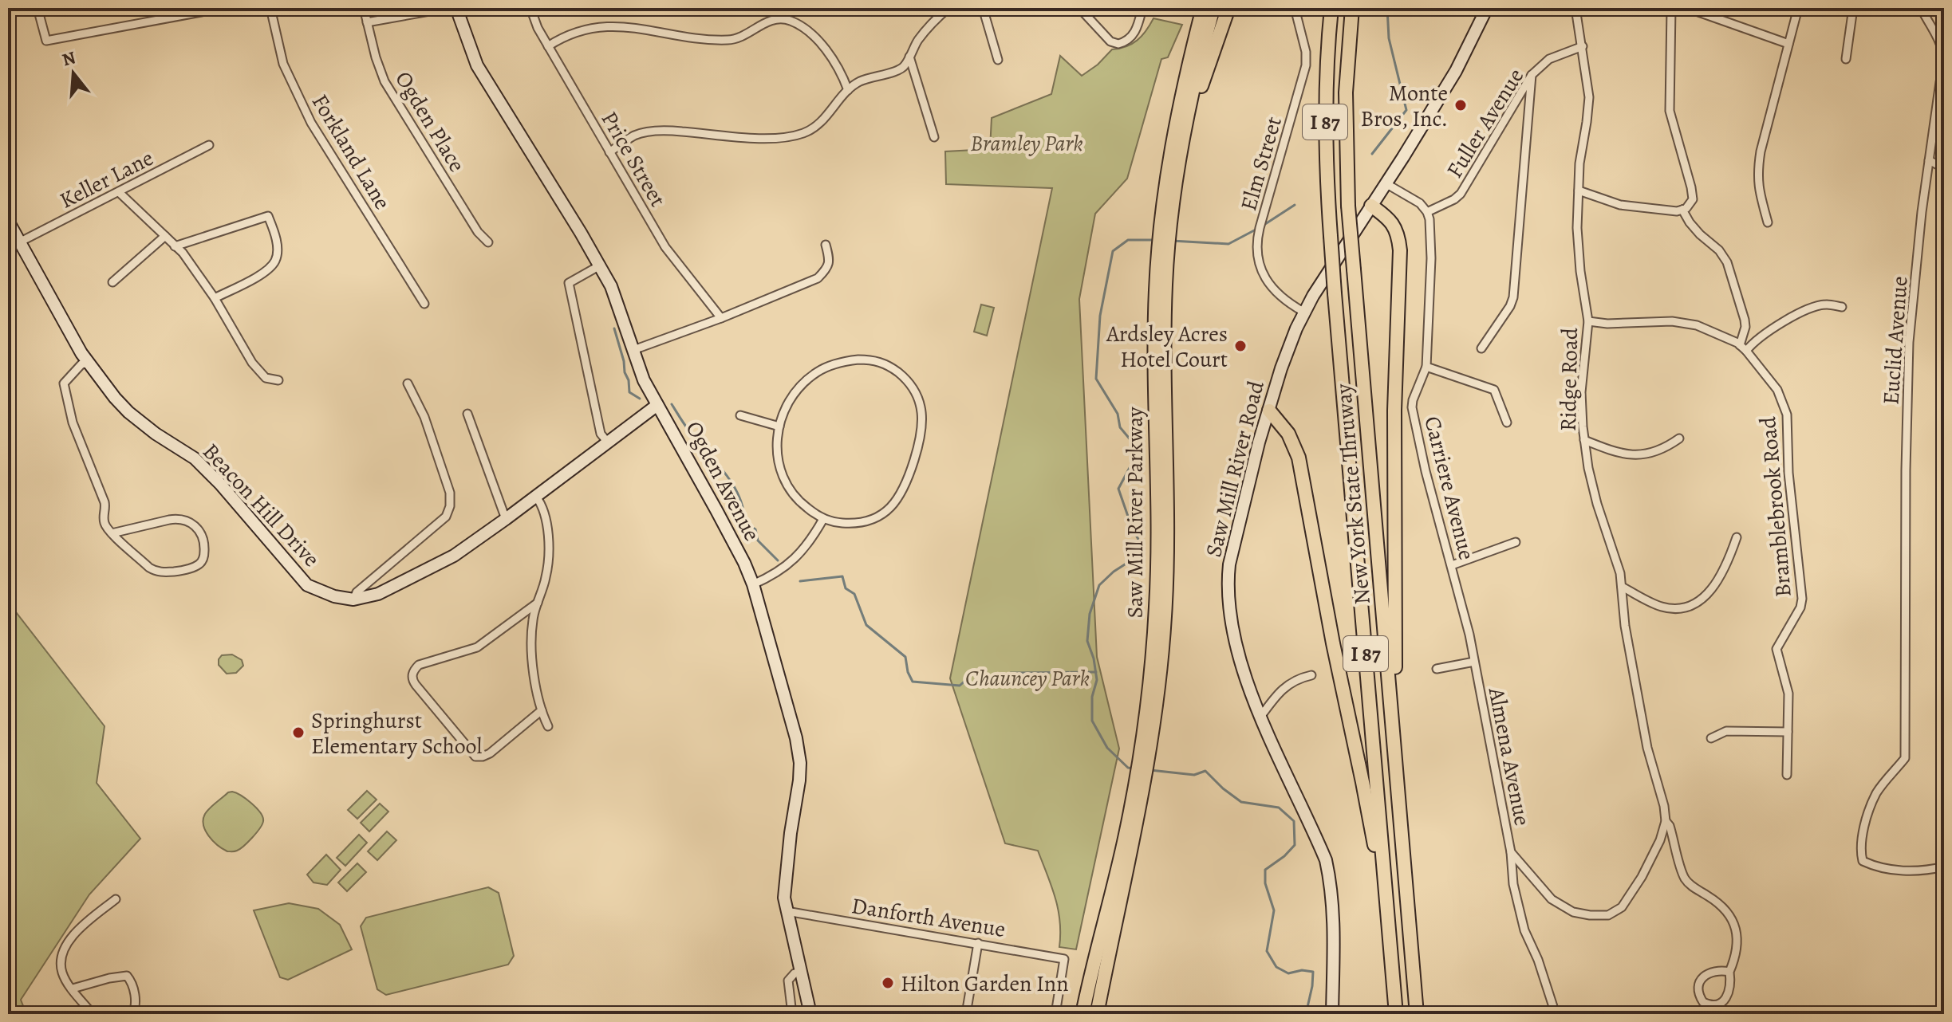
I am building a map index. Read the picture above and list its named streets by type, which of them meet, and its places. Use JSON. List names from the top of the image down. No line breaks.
{"streets":{"highway":["I 87","New York State Thruway","Saw Mill River Parkway"],"street":["Ogden Place","Fuller Avenue","Forkland Lane","Price Street","Elm Street","Keller Lane","Euclid Avenue","Ridge Road","Saw Mill River Road","Ogden Avenue","Carriere Avenue","Beacon Hill Drive","Bramblebrook Road","Almena Avenue","Danforth Avenue"]},"crossings":[["Fuller Avenue","Ridge Road"],["Fuller Avenue","Carriere Avenue"],["Elm Street","Saw Mill River Road"],["Keller Lane","Beacon Hill Drive"],["Ogden Avenue","Danforth Avenue"],["Carriere Avenue","Almena Avenue"]],"parks":["Bramley Park","Chauncey Park"],"places":["Monte Bros, Inc.","Ardsley Acres Hotel Court","Springhurst Elementary School","Hilton Garden Inn"],"north":"top"}
